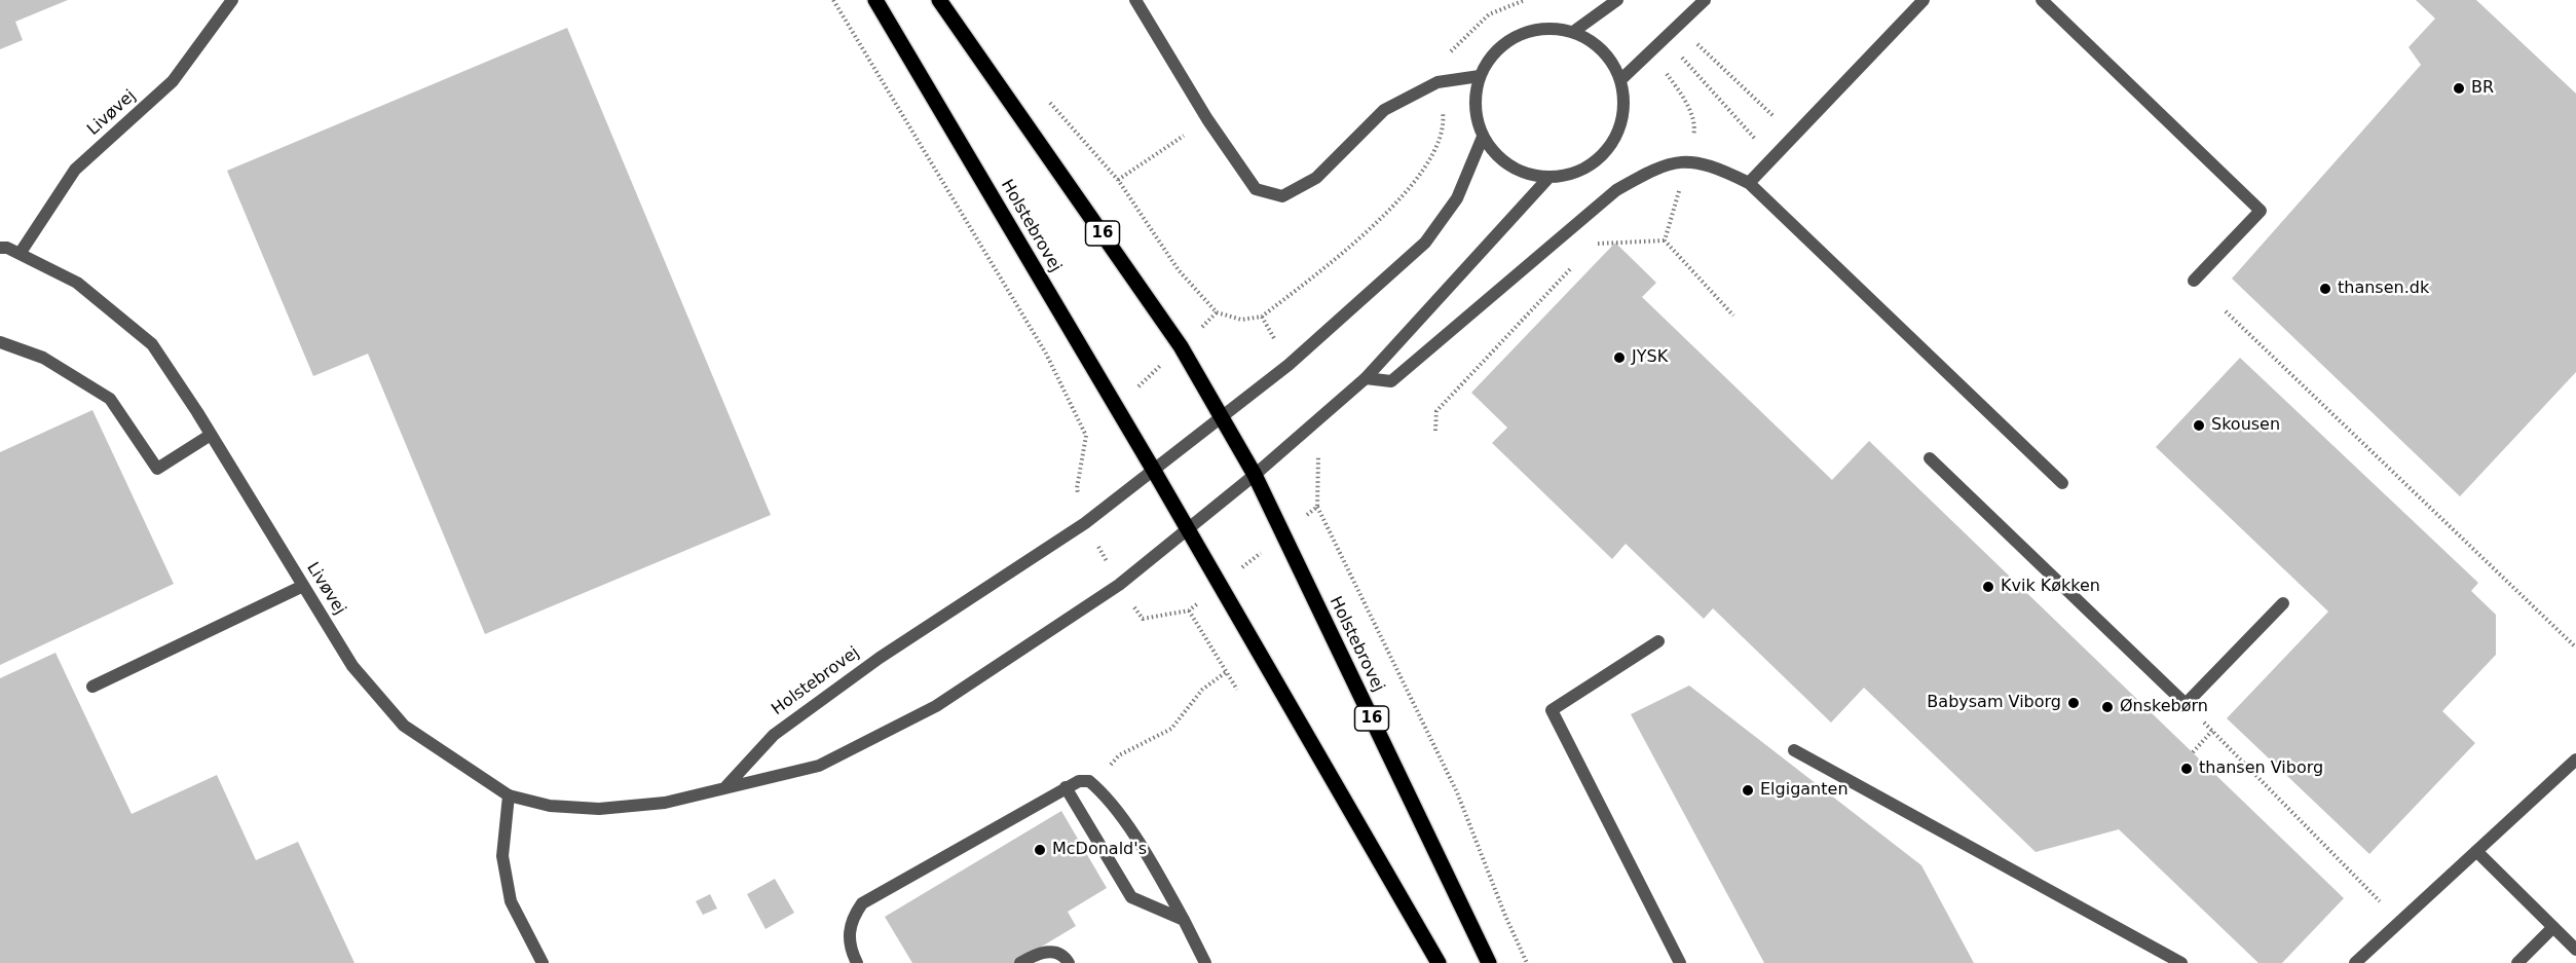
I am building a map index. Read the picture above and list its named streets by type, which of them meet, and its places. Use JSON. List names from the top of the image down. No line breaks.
{"streets":{"main road":["Holstebrovej","16"],"street":["Livøvej"]},"places":["BR","thansen.dk","JYSK","Skousen","Kvik Køkken","Babysam Viborg","Ønskebørn","thansen Viborg","Elgiganten","McDonald's"]}
